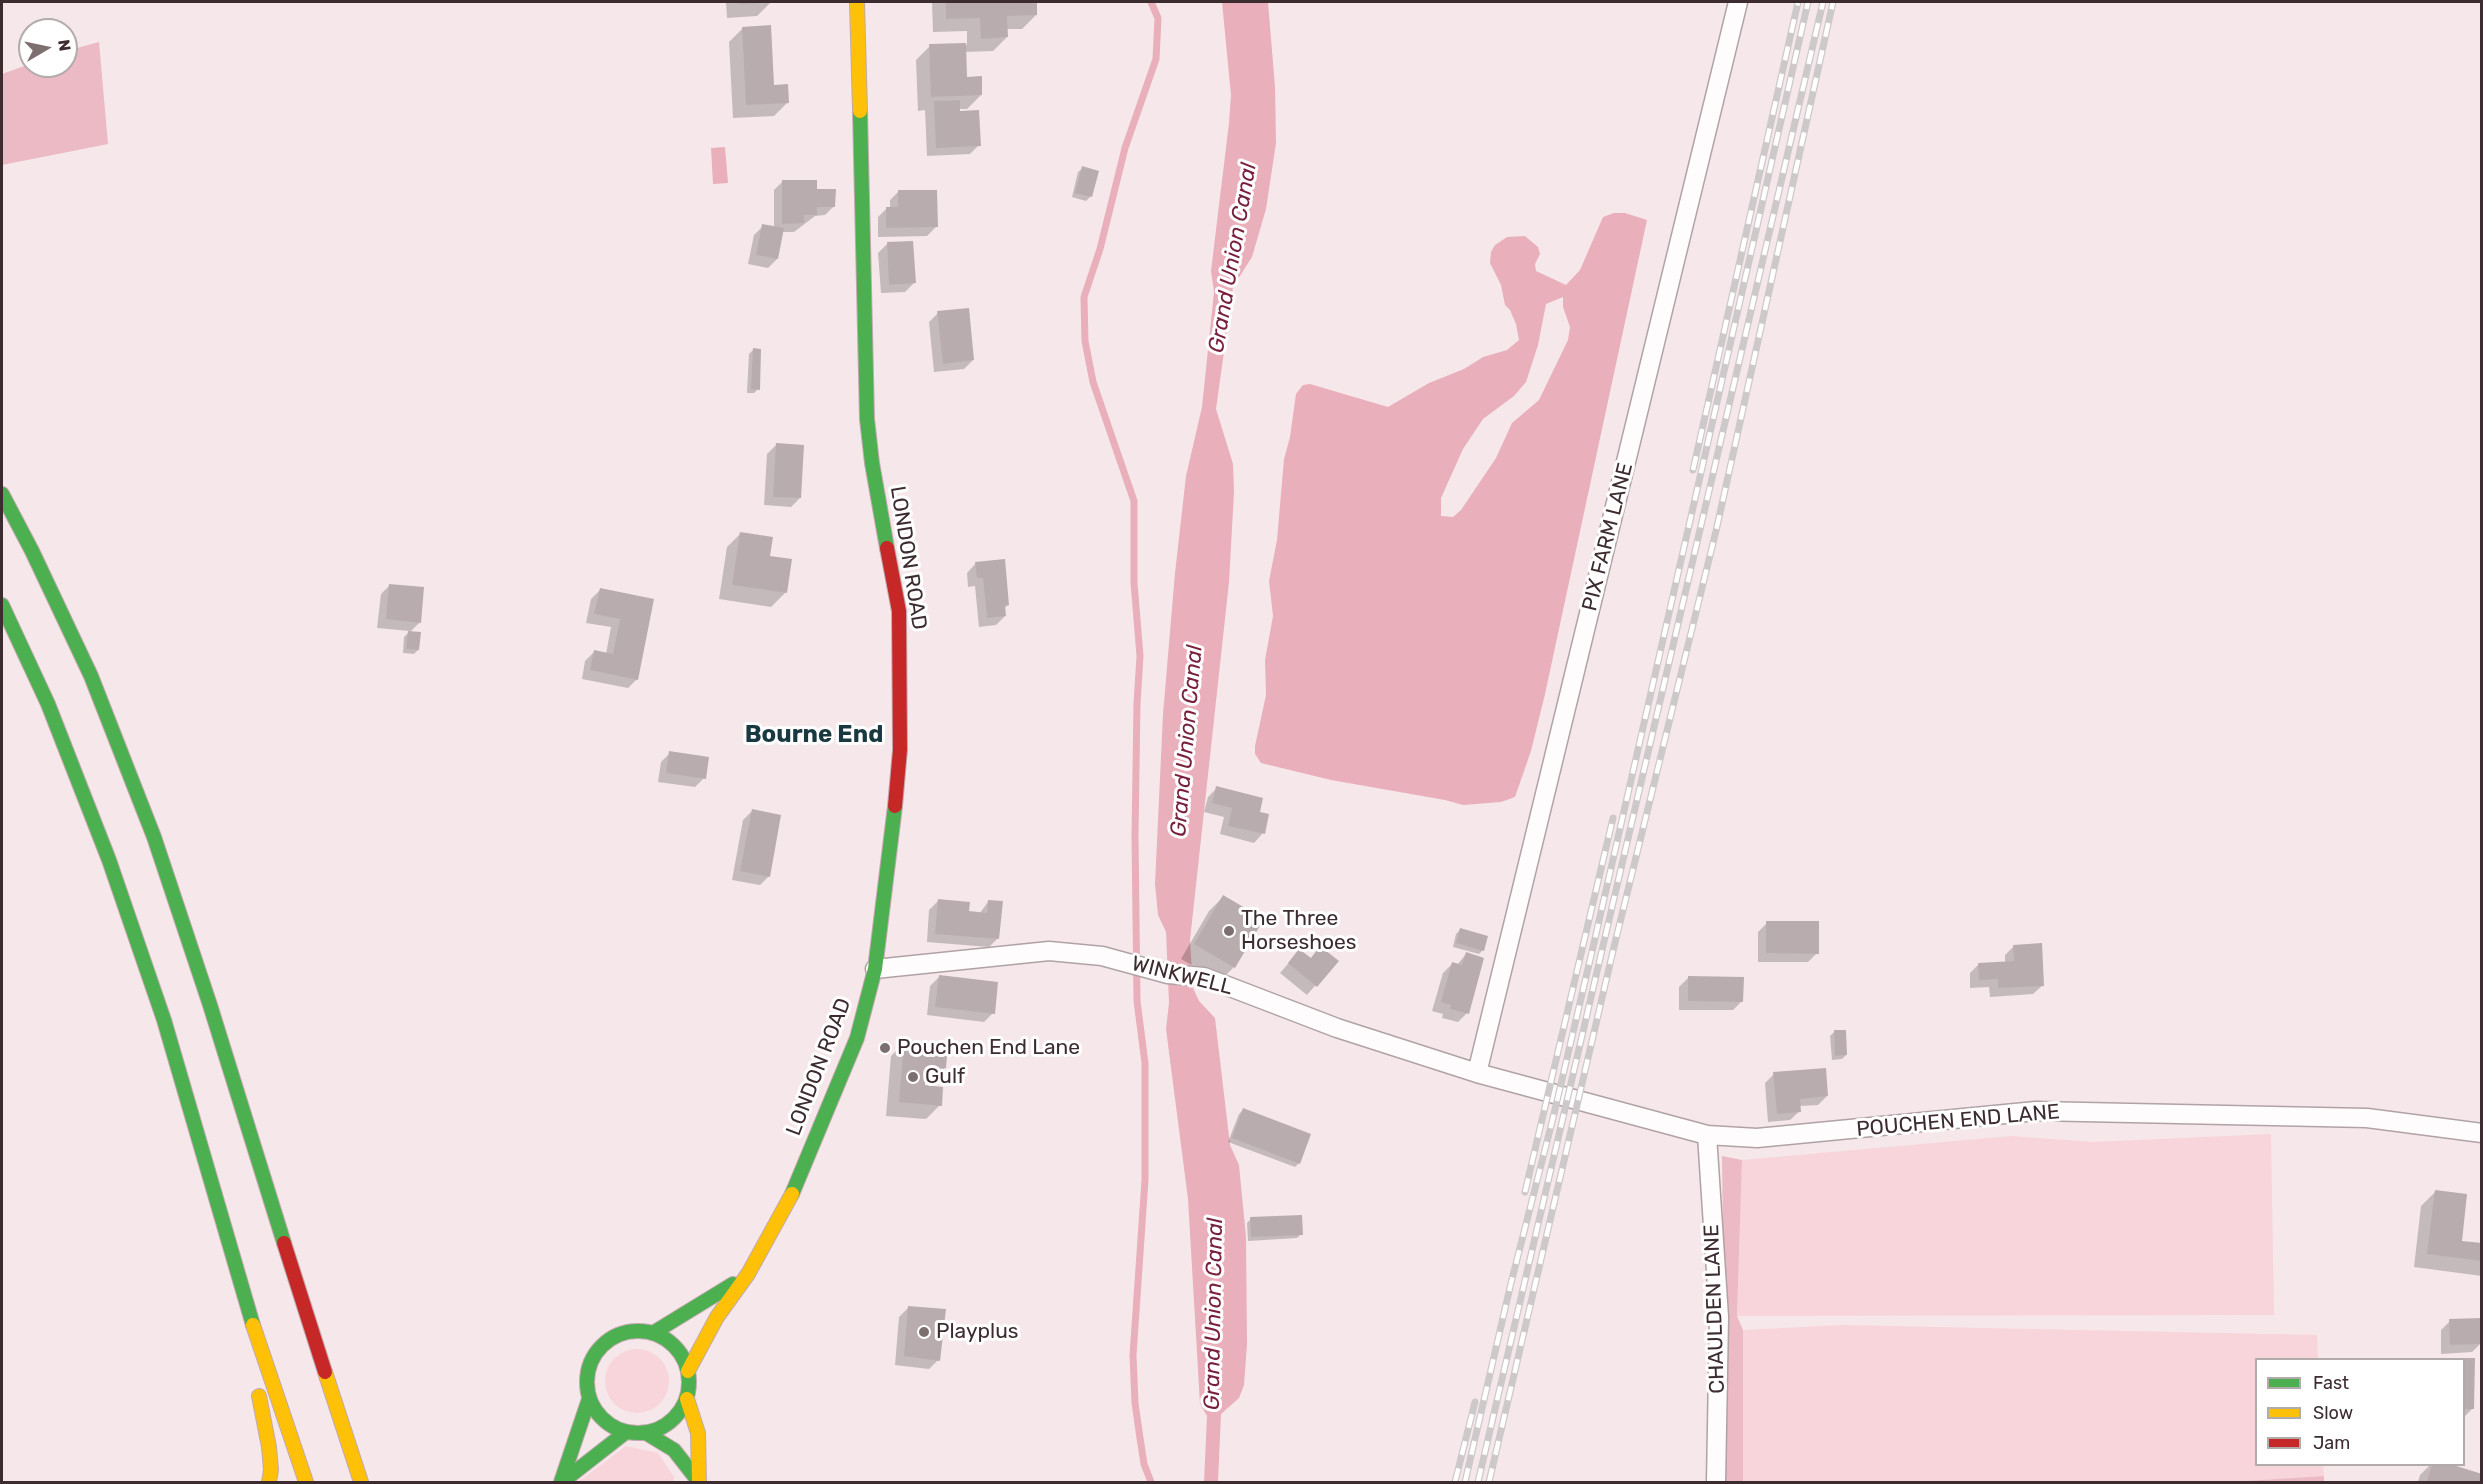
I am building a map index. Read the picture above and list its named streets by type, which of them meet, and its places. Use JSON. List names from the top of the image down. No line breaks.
{"streets":{"main road":["LONDON ROAD"],"street":["PIX FARM LANE","WINKWELL","POUCHEN END LANE","CHAULDEN LANE"]},"crossings":[["PIX FARM LANE","WINKWELL"],["PIX FARM LANE","POUCHEN END LANE"],["LONDON ROAD","WINKWELL"],["WINKWELL","POUCHEN END LANE"],["POUCHEN END LANE","CHAULDEN LANE"]],"districts":["Bourne End"],"water":["Grand Union Canal"],"places":["The Three Horseshoes","Pouchen End Lane","Gulf","Playplus"],"legend":["Fast","Slow","Jam"],"north":"right"}
